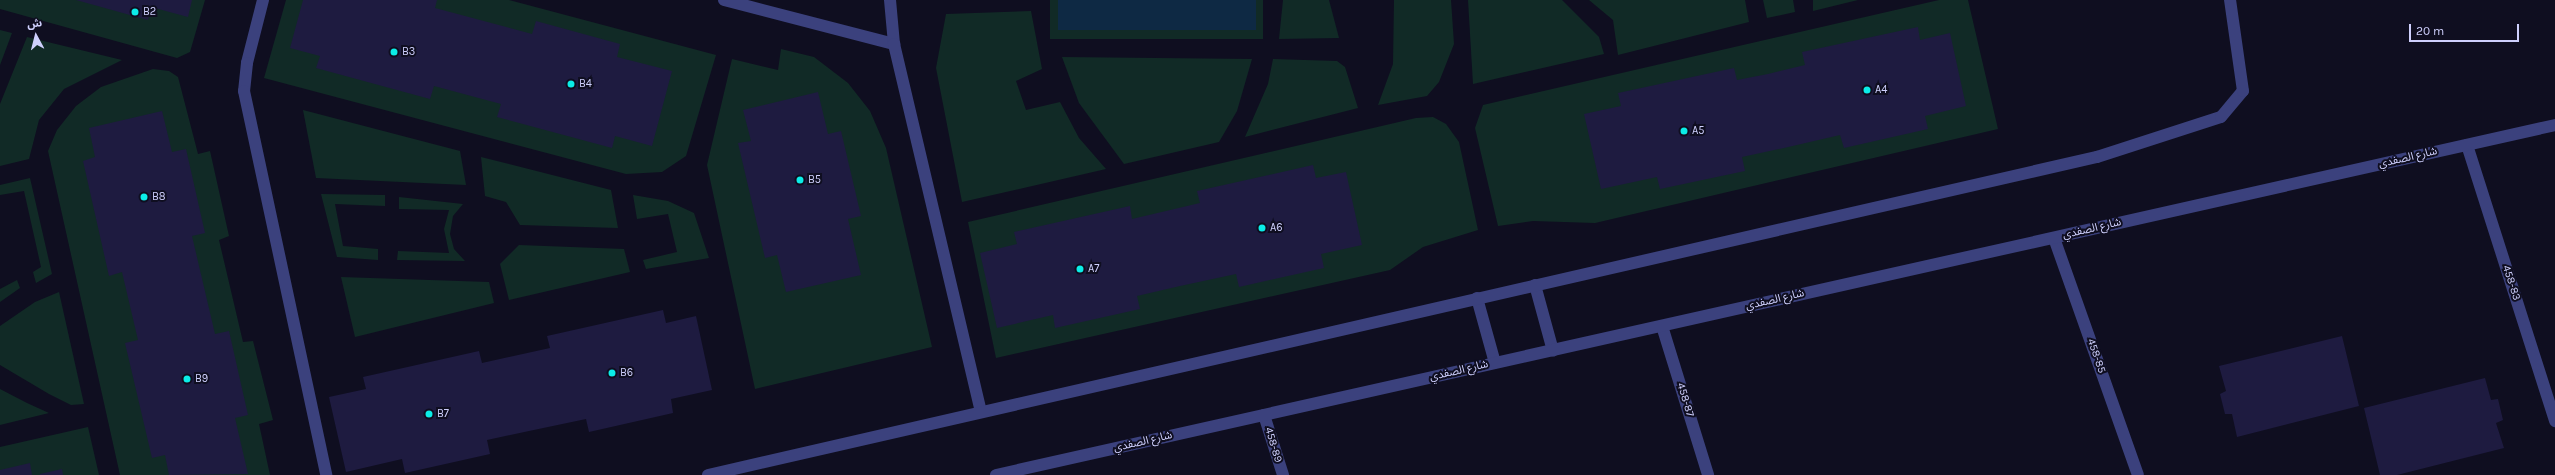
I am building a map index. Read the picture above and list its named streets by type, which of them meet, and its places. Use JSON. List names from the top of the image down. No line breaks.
{"streets":{"street":["شارع الصفدي","458-83","458-85","458-87","458-89"]},"crossings":[["شارع الصفدي","458-83"],["شارع الصفدي","458-85"],["شارع الصفدي","458-87"],["شارع الصفدي","458-89"]],"places":["B2","B3","B4","A4","A5","B5","B8","A6","A7","B6","B9","B7"],"scale_bar":"20 m","north":"top"}
